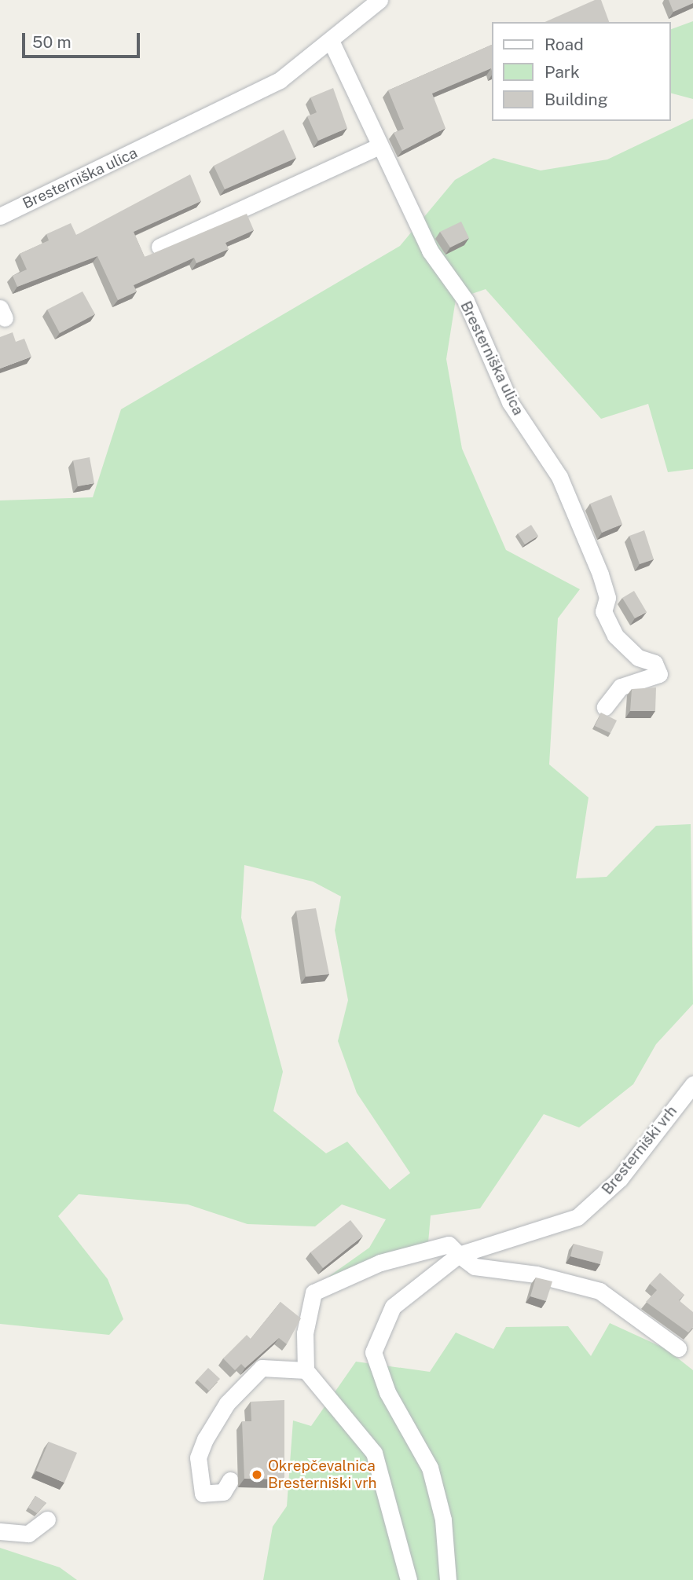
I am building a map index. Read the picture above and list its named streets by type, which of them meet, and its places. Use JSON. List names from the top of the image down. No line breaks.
{"streets":{"street":["Bresterniška ulica","Bresterniški vrh"]},"places":["Okrepčevalnica Bresterniški vrh"],"legend":["Road","Park","Building"],"scale_bar":"50 m"}
